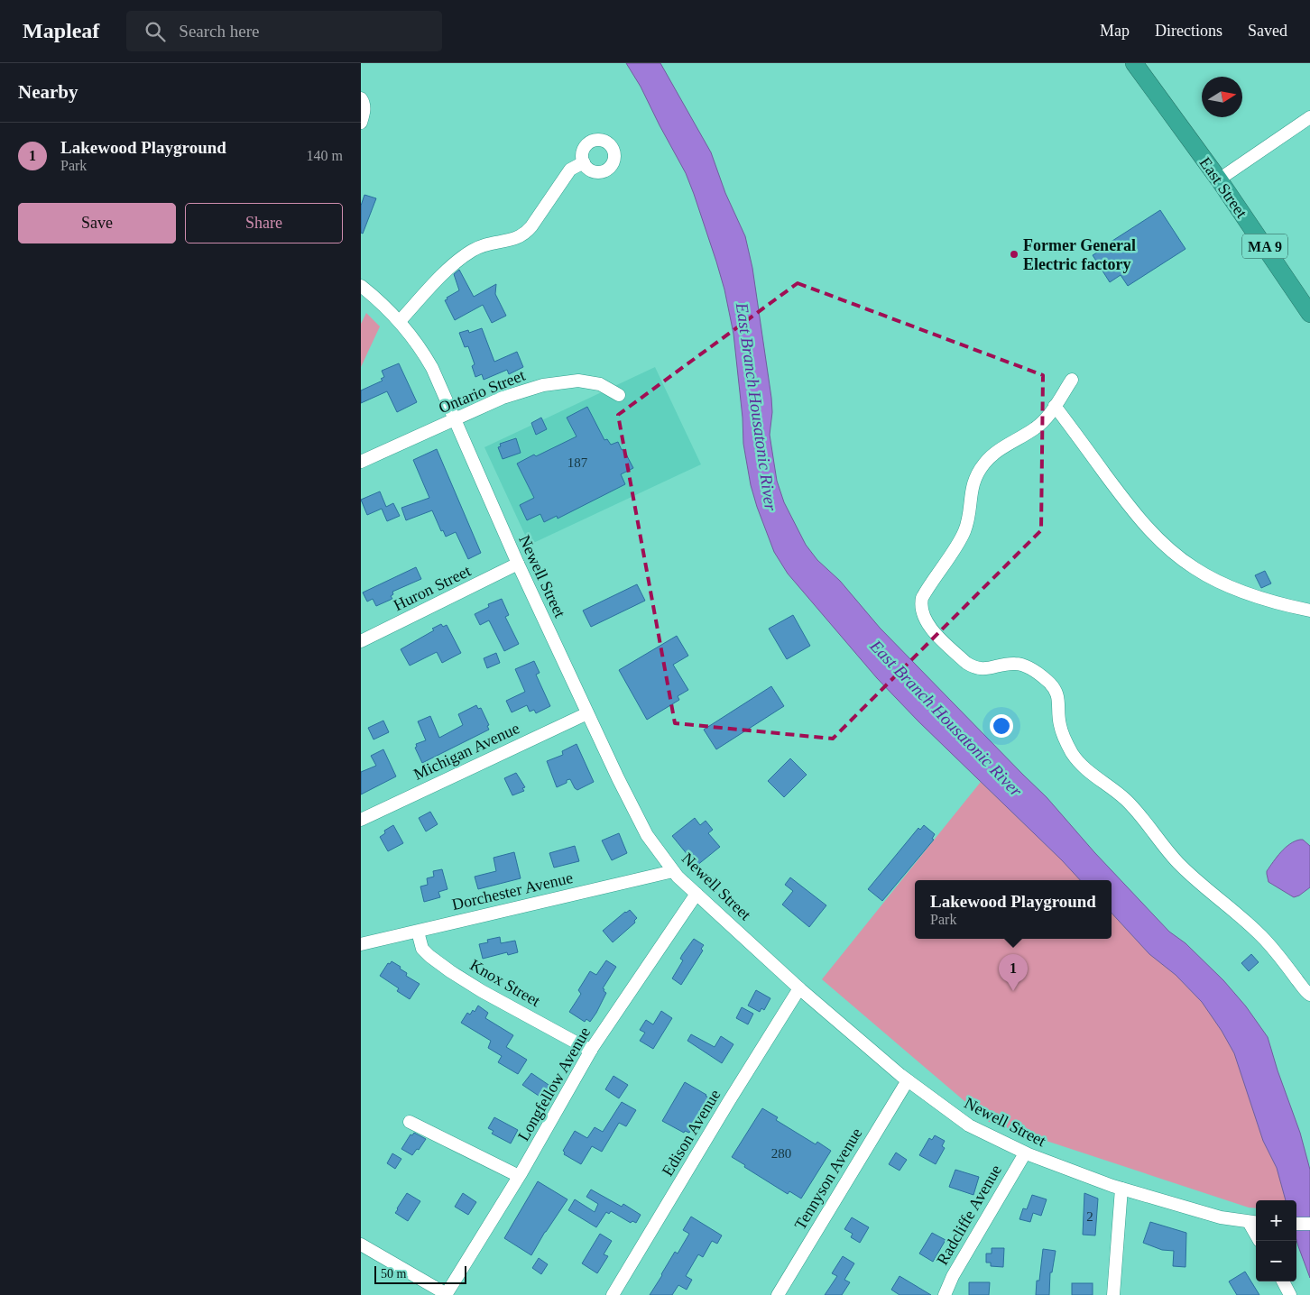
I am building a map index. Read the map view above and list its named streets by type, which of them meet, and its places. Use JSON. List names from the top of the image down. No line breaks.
{"streets":{"highway":["East Street","MA 9"],"street":["Ontario Street","Newell Street","Huron Street","Michigan Avenue","Dorchester Avenue","Knox Street","Longfellow Avenue","Edison Avenue","Tennyson Avenue","Radcliffe Avenue"]},"crossings":[["Ontario Street","Newell Street"],["Newell Street","Huron Street"],["Newell Street","Michigan Avenue"],["Newell Street","Dorchester Avenue"],["Newell Street","Longfellow Avenue"],["Newell Street","Edison Avenue"],["Newell Street","Tennyson Avenue"],["Newell Street","Radcliffe Avenue"],["Dorchester Avenue","Knox Street"],["Knox Street","Longfellow Avenue"]],"water":["East Branch Housatonic River"],"places":["Former General Electric factory"],"house_numbers":["187","280","2"],"scale_bar":"50 m","north":"right","page":{"header":"Mapleaf","search":"Search here","nav":["Map","Directions","Saved"],"heading":"Nearby","list":[{"mark":"1","name":"Lakewood Playground","note":"Park","value":"140 m"}],"buttons":["Save","Share"],"popup":["Lakewood Playground","Park"],"pins":"1","map_buttons":["+","−"],"scale":"50 m"}}
